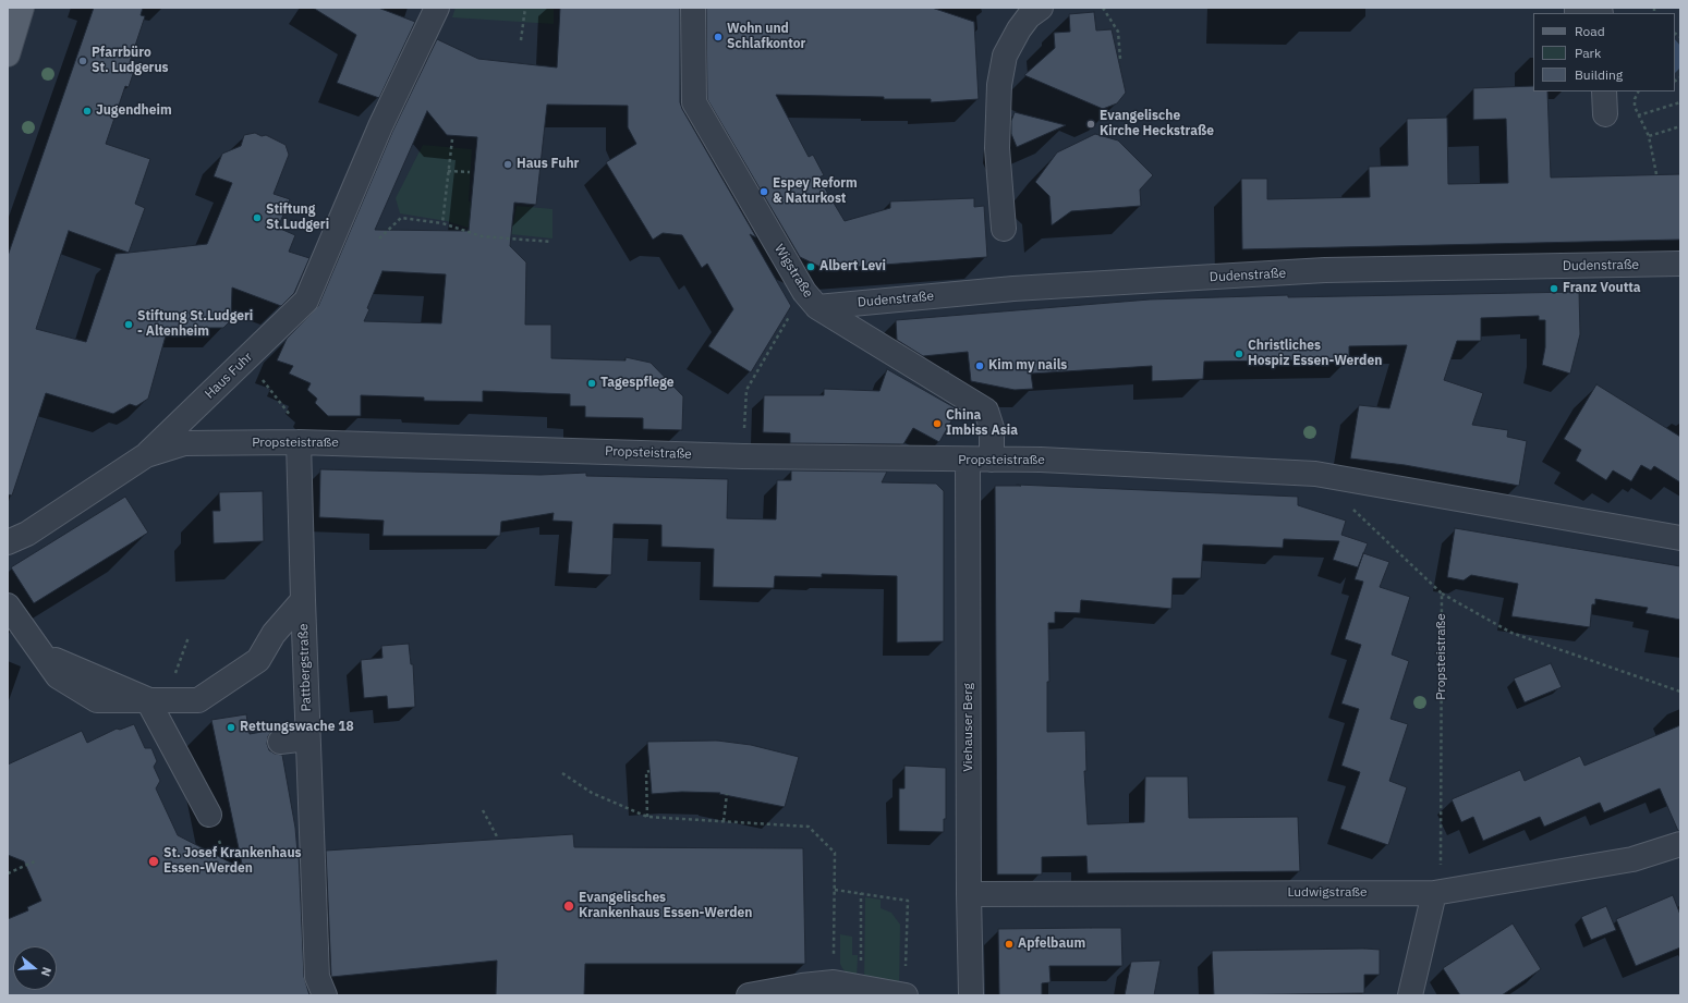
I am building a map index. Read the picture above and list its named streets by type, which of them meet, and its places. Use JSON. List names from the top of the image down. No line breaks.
{"streets":{"street":["Dudenstraße","Wigstraße","Haus Fuhr","Propsteistraße","Pattbergstraße","Viehauser Berg","Ludwigstraße"]},"crossings":[["Dudenstraße","Wigstraße"],["Wigstraße","Propsteistraße"],["Haus Fuhr","Propsteistraße"],["Propsteistraße","Pattbergstraße"],["Propsteistraße","Viehauser Berg"],["Propsteistraße","Ludwigstraße"],["Viehauser Berg","Ludwigstraße"]],"places":["Wohn und Schlafkontor","Pfarrbüro St. Ludgerus","Jugendheim","Evangelische Kirche Heckstraße","Haus Fuhr","Espey Reform & Naturkost","Stiftung St.Ludgeri","Albert Levi","Franz Voutta","Stiftung St.Ludgeri - Altenheim","Christliches Hospiz Essen-Werden","Kim my nails","Tagespflege","China Imbiss Asia","Rettungswache 18","St. Josef Krankenhaus Essen-Werden","Evangelisches Krankenhaus Essen-Werden","Apfelbaum"],"legend":["Road","Park","Building"],"north":"right"}
